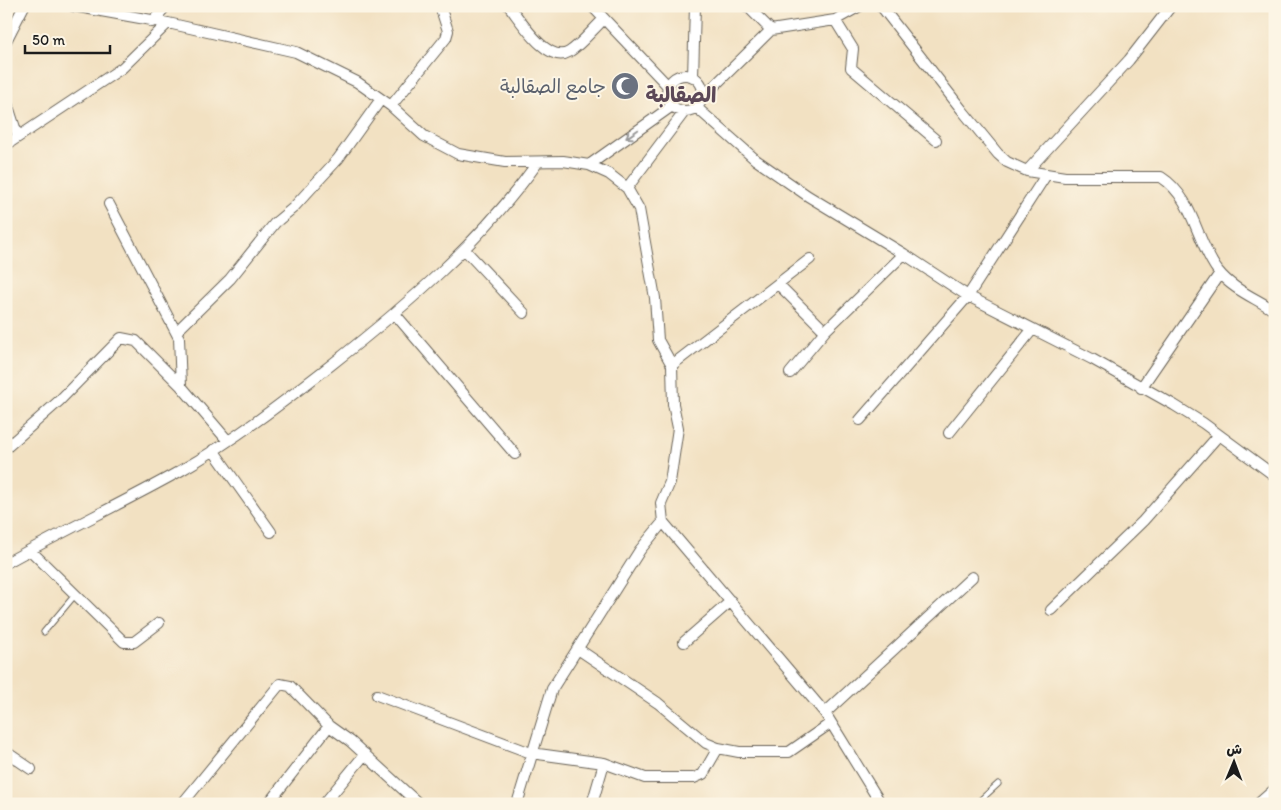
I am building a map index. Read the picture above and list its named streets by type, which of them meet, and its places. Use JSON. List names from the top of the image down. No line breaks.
{"districts":["الصقالبة"],"places":{"mosque":["جامع الصقالبة"]},"scale_bar":"50 m","north":"top"}
